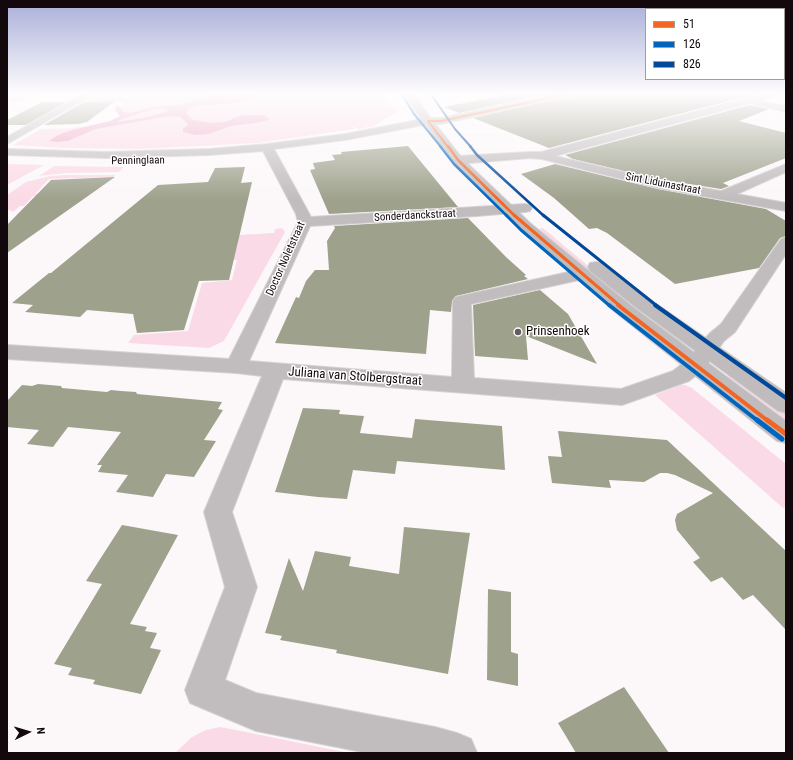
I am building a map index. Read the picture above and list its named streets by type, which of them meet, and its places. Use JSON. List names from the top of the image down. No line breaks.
{"streets":{"street":["Penninglaan","Sint Liduinastraat","Sonderdanckstraat","Doctor Noletstraat","Juliana van Stolbergstraat"]},"crossings":[["Penninglaan","Doctor Noletstraat"],["Sonderdanckstraat","Doctor Noletstraat"],["Doctor Noletstraat","Juliana van Stolbergstraat"]],"places":["Prinsenhoek"],"lines":["transit line 51","transit line 126","transit line 826"],"legend":["51","126","826"],"north":"right"}
